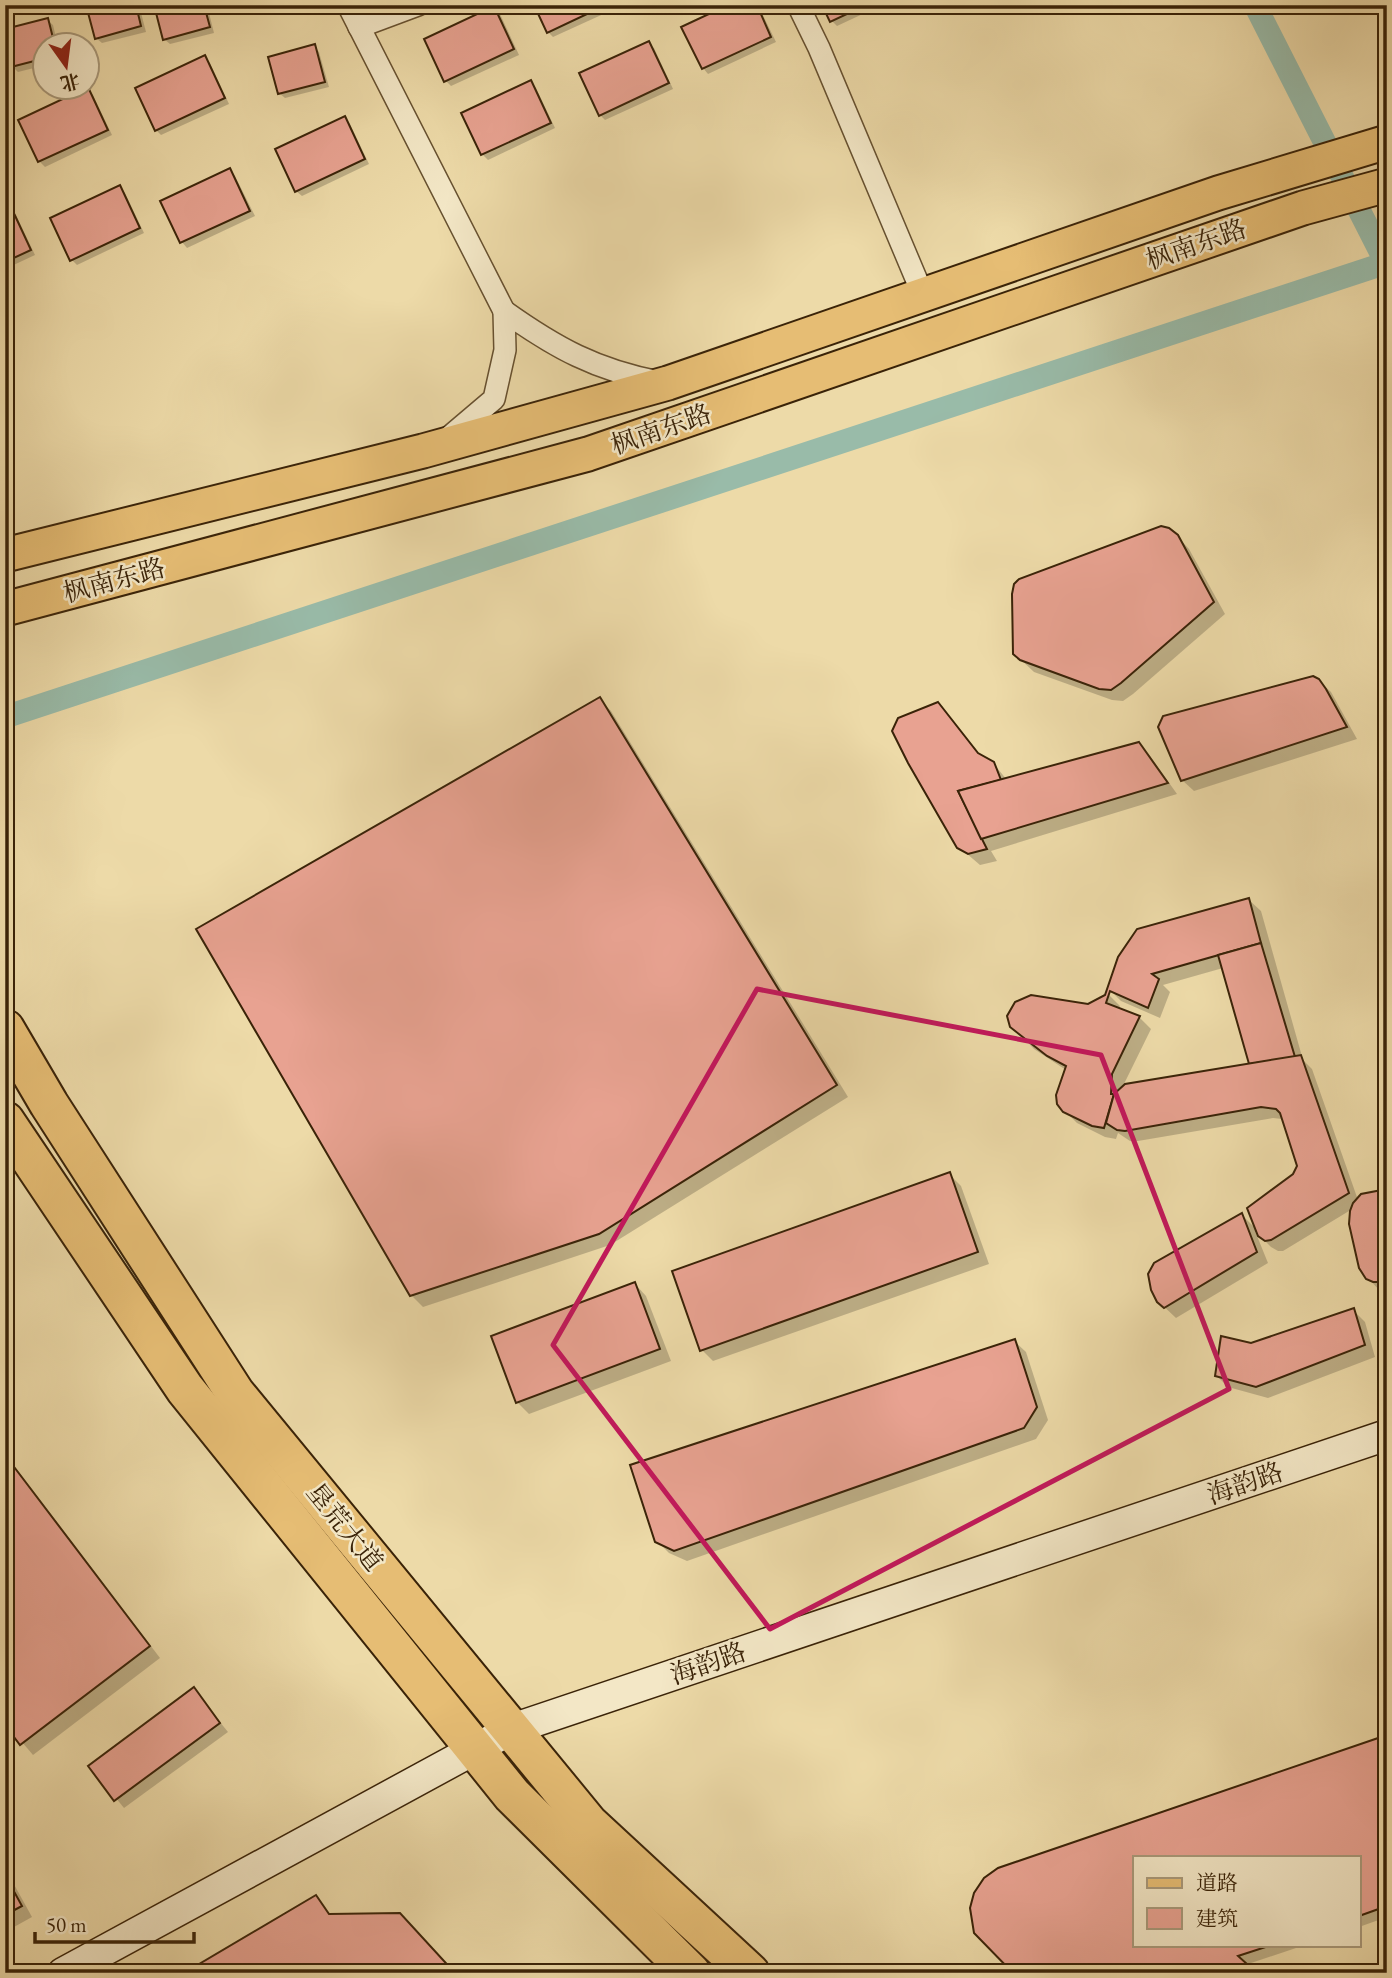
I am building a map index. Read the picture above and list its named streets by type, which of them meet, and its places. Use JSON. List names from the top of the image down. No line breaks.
{"streets":{"highway":["垦荒大道"],"main road":["枫南东路","海韵路"]},"crossings":[["海韵路","垦荒大道"]],"legend":["道路","建筑"],"scale_bar":"50 m","north":"bottom"}
